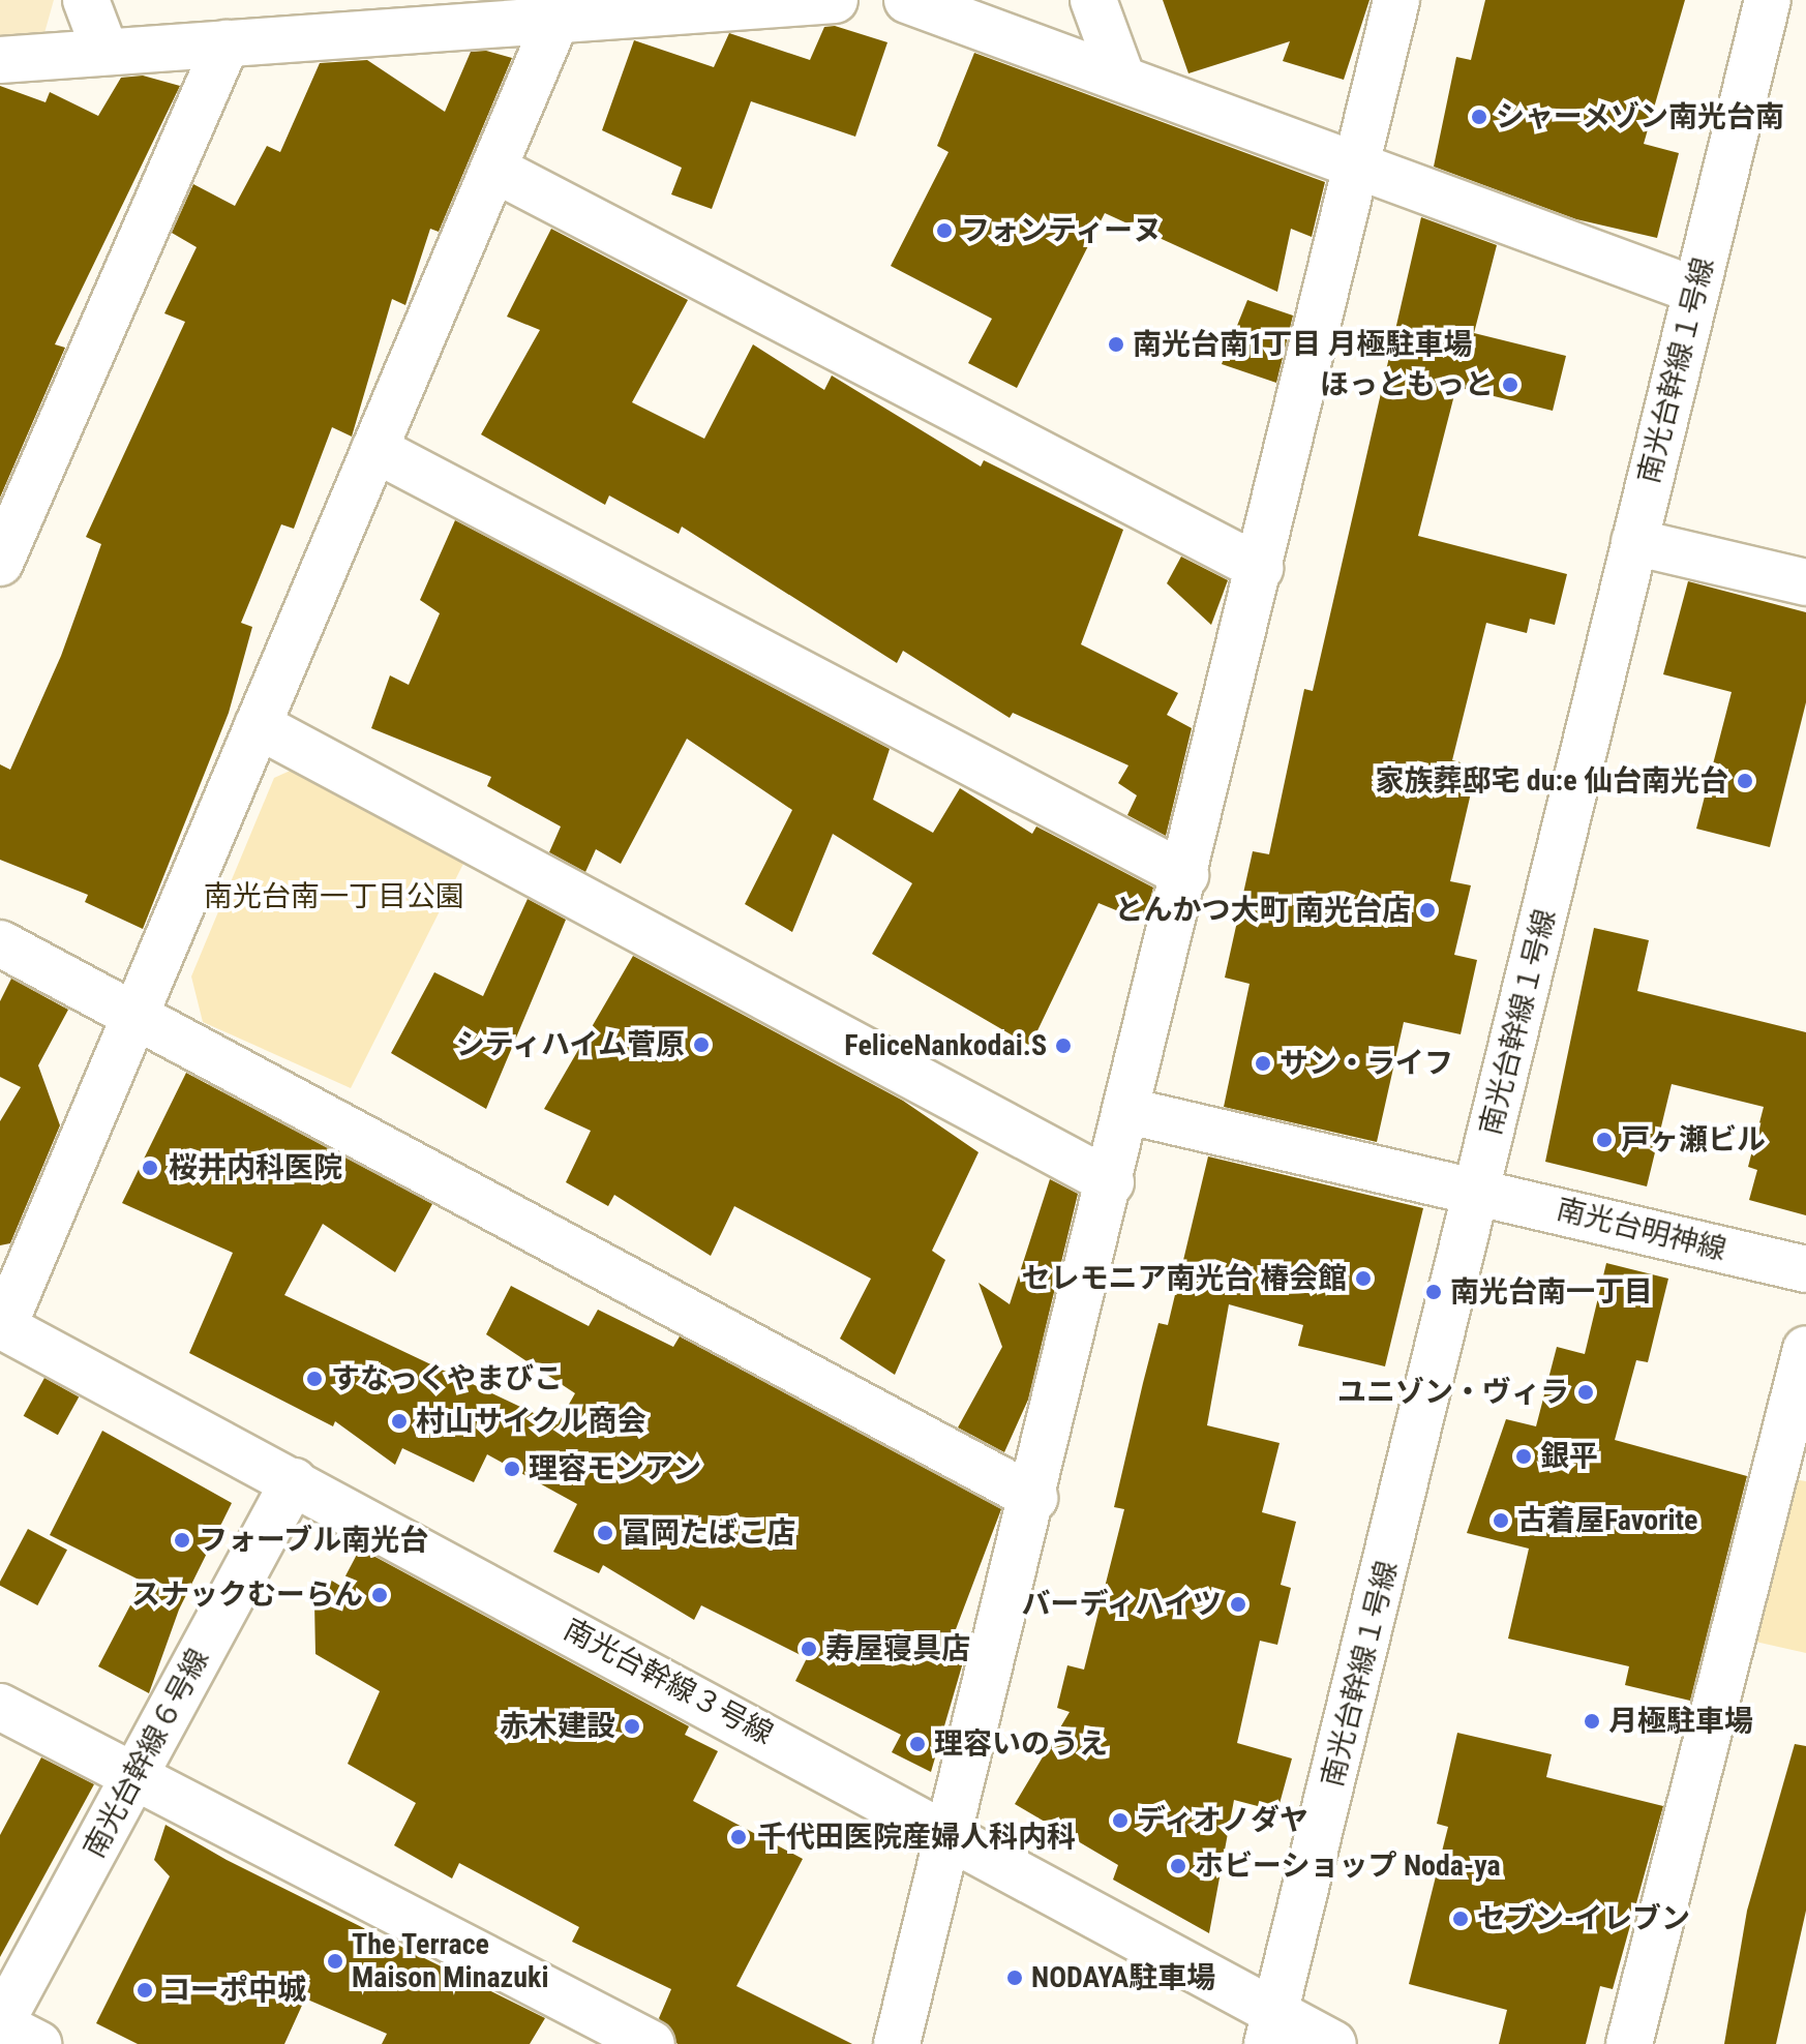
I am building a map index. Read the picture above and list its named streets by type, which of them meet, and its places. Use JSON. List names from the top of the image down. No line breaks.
{"streets":{"street":["南光台幹線１号線","南光台明神線","南光台幹線３号線","南光台幹線６号線"]},"crossings":[["南光台幹線１号線","南光台明神線"],["南光台幹線１号線","南光台幹線３号線"],["南光台幹線３号線","南光台幹線６号線"]],"parks":["南光台南一丁目公園"],"places":["シャーメゾン南光台南","フォンティーヌ","南光台南1丁目 月極駐車場","ほっともっと","家族葬邸宅 du:e 仙台南光台","とんかつ大町 南光台店","シティハイム菅原","FeliceNankodai.S","サン・ライフ","戸ヶ瀬ビル","桜井内科医院","セレモニア南光台 椿会館","南光台南一丁目","すなっくやまびこ","ユニゾン・ヴィラ","村山サイクル商会","銀平","理容モンアン","古着屋Favorite","冨岡たばこ店","フォーブル南光台","スナックむーらん","バーディハイツ","寿屋寝具店","月極駐車場","赤木建設","理容いのうえ","ディオノダヤ","千代田医院産婦人科内科","ホビーショップ Noda-ya","セブン-イレブン","The Terrace Maison Minazuki","NODAYA駐車場","コーポ中城"]}
